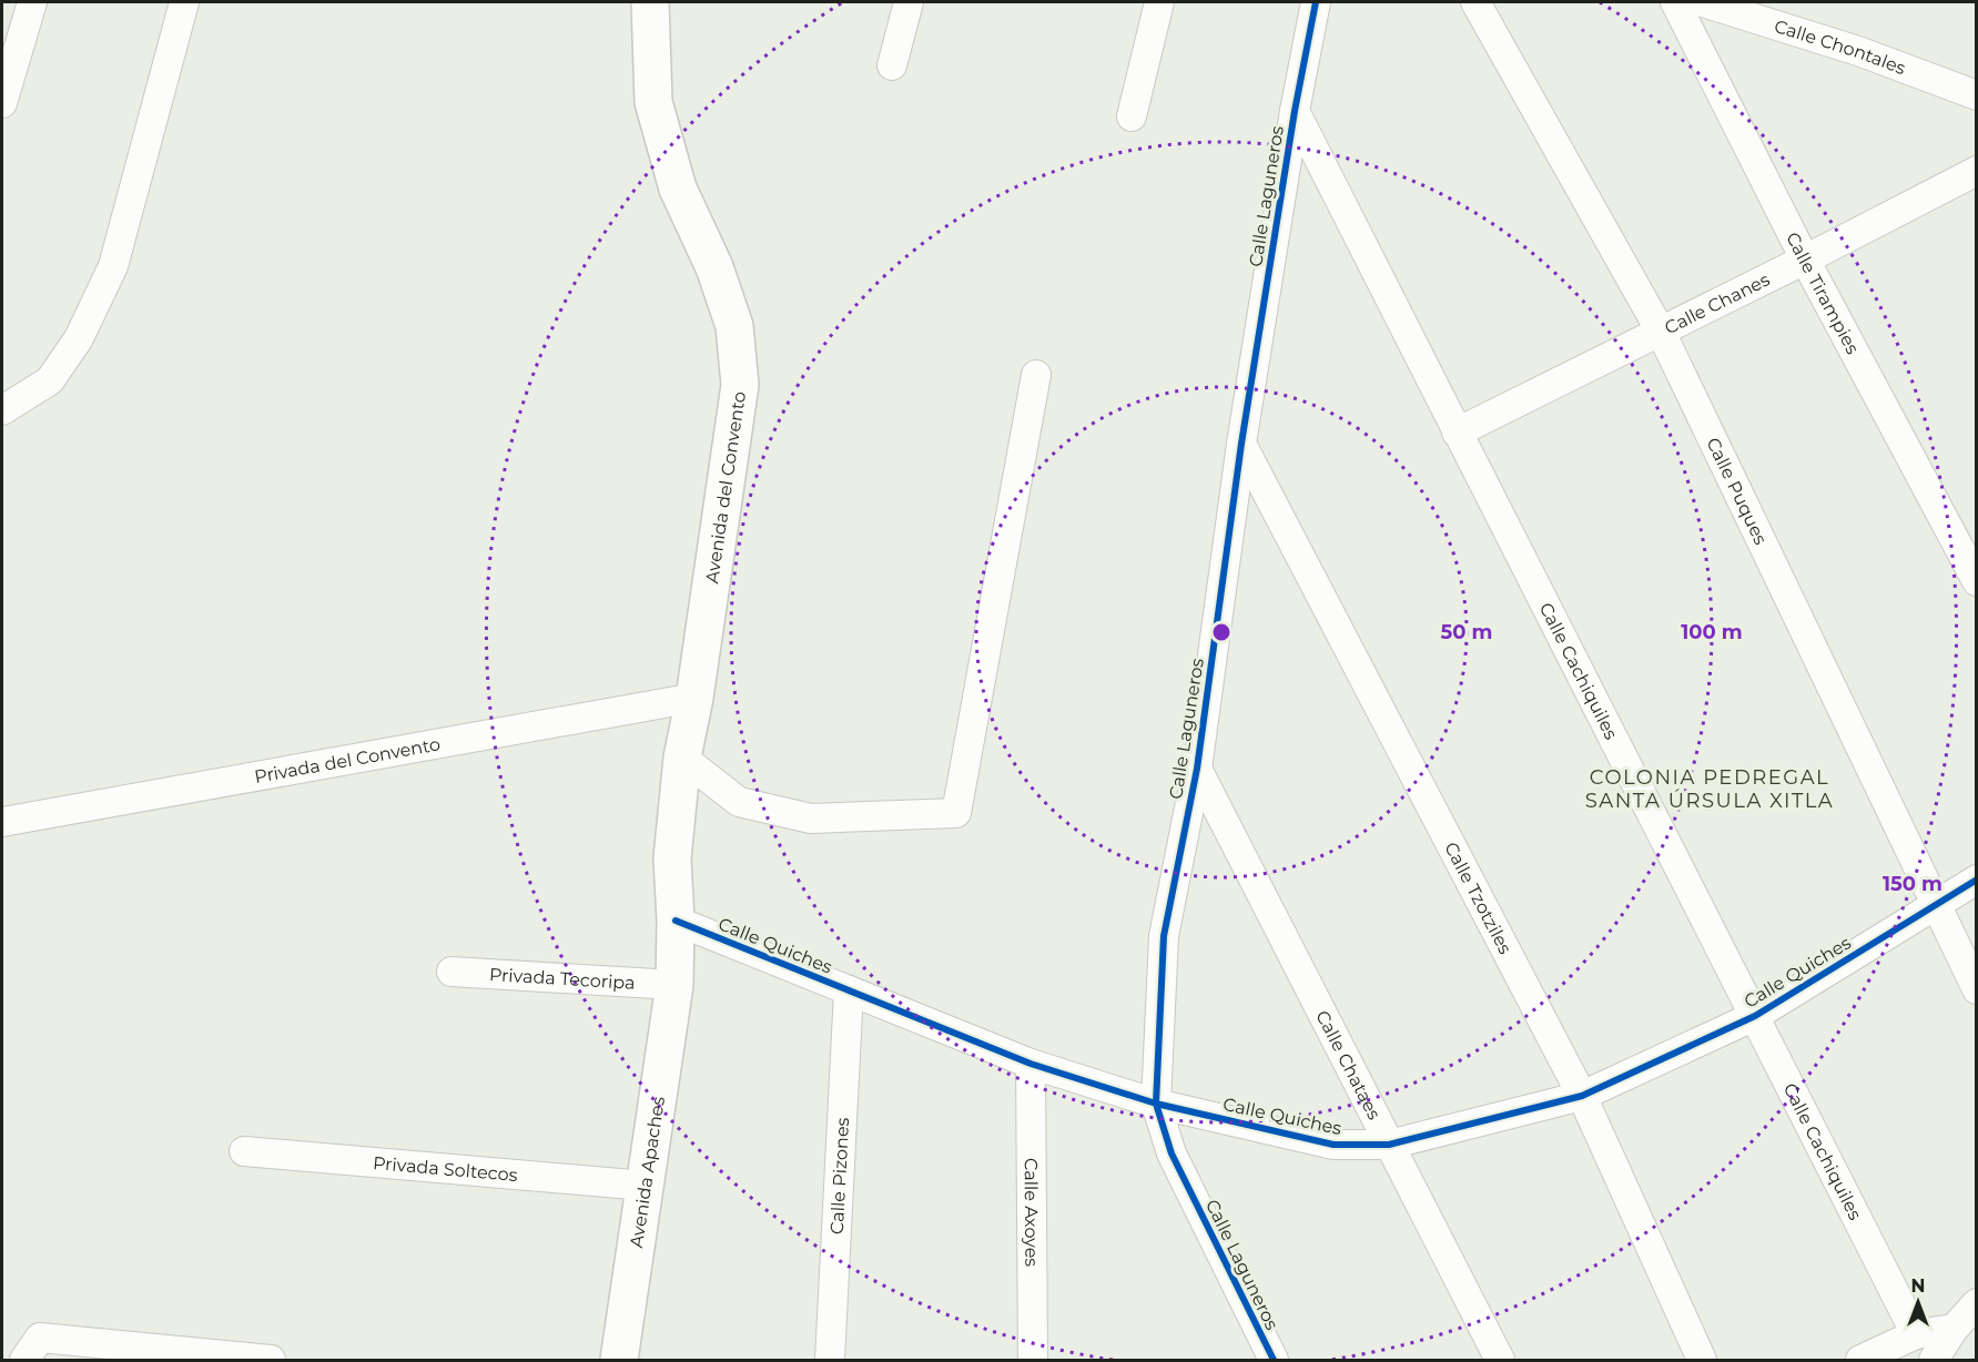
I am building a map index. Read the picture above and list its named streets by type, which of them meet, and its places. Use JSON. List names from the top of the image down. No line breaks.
{"streets":{"street":["Calle Chontales","Calle Laguneros","Calle Tirampies","Calle Chanes","Avenida del Convento","Calle Puques","Calle Cachiquiles","Privada del Convento","Calle Tzotziles","Calle Quiches","Privada Tecoripa","Calle Chataes","Privada Soltecos","Avenida Apaches","Calle Pizones","Calle Axoyes"]},"crossings":[["Calle Laguneros","Calle Cachiquiles"],["Calle Laguneros","Calle Tzotziles"],["Calle Laguneros","Calle Quiches"],["Calle Laguneros","Calle Chataes"],["Calle Tirampies","Calle Chanes"],["Calle Chanes","Calle Puques"],["Calle Chanes","Calle Cachiquiles"],["Avenida del Convento","Privada del Convento"],["Avenida del Convento","Calle Quiches"],["Avenida del Convento","Privada Tecoripa"],["Avenida del Convento","Avenida Apaches"],["Calle Puques","Calle Quiches"],["Calle Cachiquiles","Calle Quiches"],["Calle Tzotziles","Calle Quiches"],["Calle Quiches","Calle Chataes"],["Calle Quiches","Calle Pizones"],["Calle Quiches","Calle Axoyes"],["Privada Tecoripa","Avenida Apaches"],["Privada Soltecos","Avenida Apaches"]],"districts":["COLONIA PEDREGAL SANTA ÚRSULA XITLA"],"north":"top","rings":["50 m","100 m","150 m"]}
